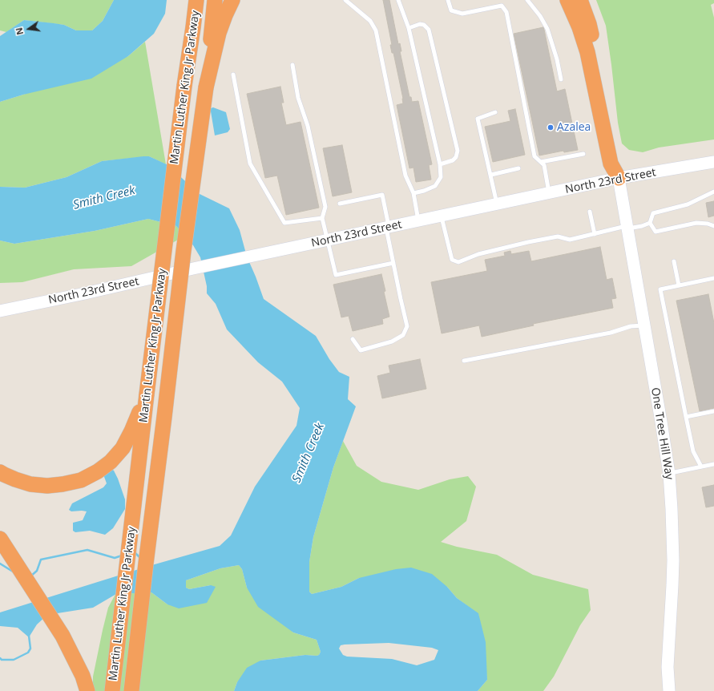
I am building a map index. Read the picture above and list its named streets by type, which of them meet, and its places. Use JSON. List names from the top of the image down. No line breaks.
{"streets":{"highway":["Martin Luther King Jr Parkway"],"main road":["North 23rd Street","One Tree Hill Way"]},"crossings":[["North 23rd Street","One Tree Hill Way"]],"water":["Smith Creek"],"places":["Azalea"],"north":"left"}
